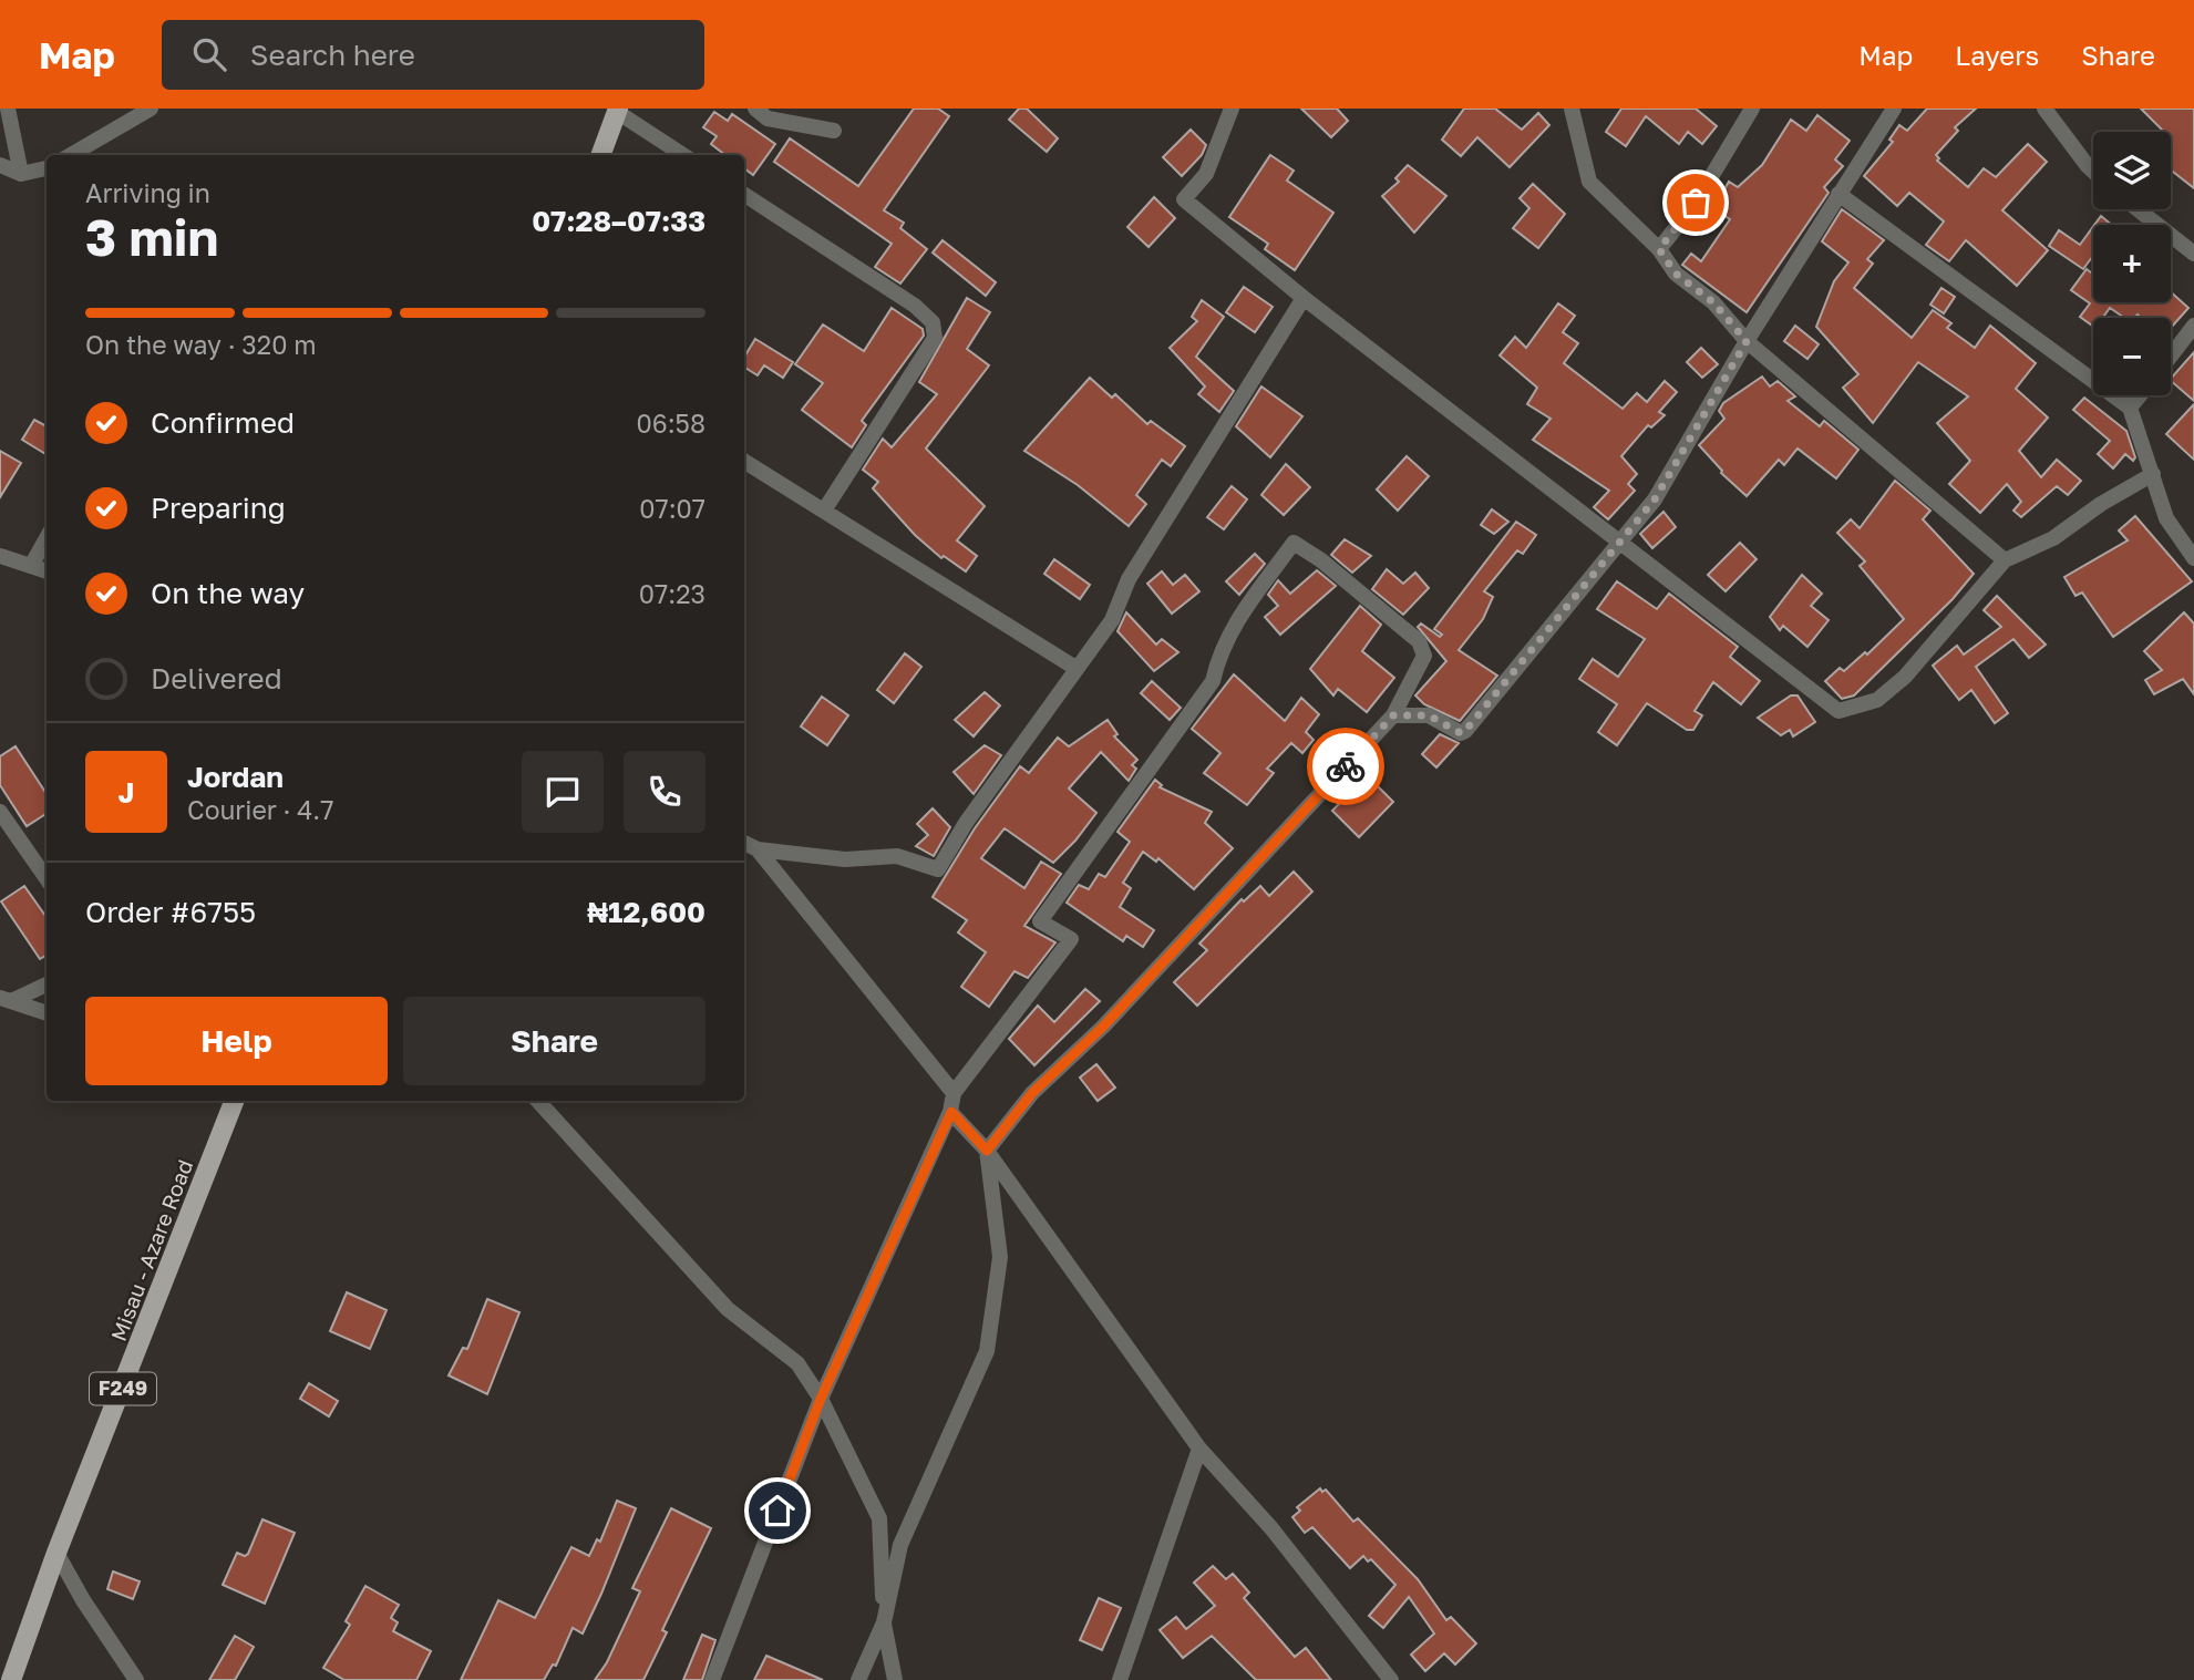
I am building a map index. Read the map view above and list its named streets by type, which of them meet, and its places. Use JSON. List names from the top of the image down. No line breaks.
{"streets":{"main road":["Misau - Azare Road","F249"]},"page":{"header":"Map","search":"Search here","nav":["Map","Layers","Share"],"map_buttons":["+","−"],"heading":["3 min","Arriving in","07:28–07:33"],"panel":["Jordan","Courier · 4.7","Order #6755","₦12,600"],"bar":"On the way · 320 m","list":[["Confirmed","06:58"],["Preparing","07:07"],["On the way","07:23"],"Delivered"],"round":"J","buttons":["Help","Share"]}}
